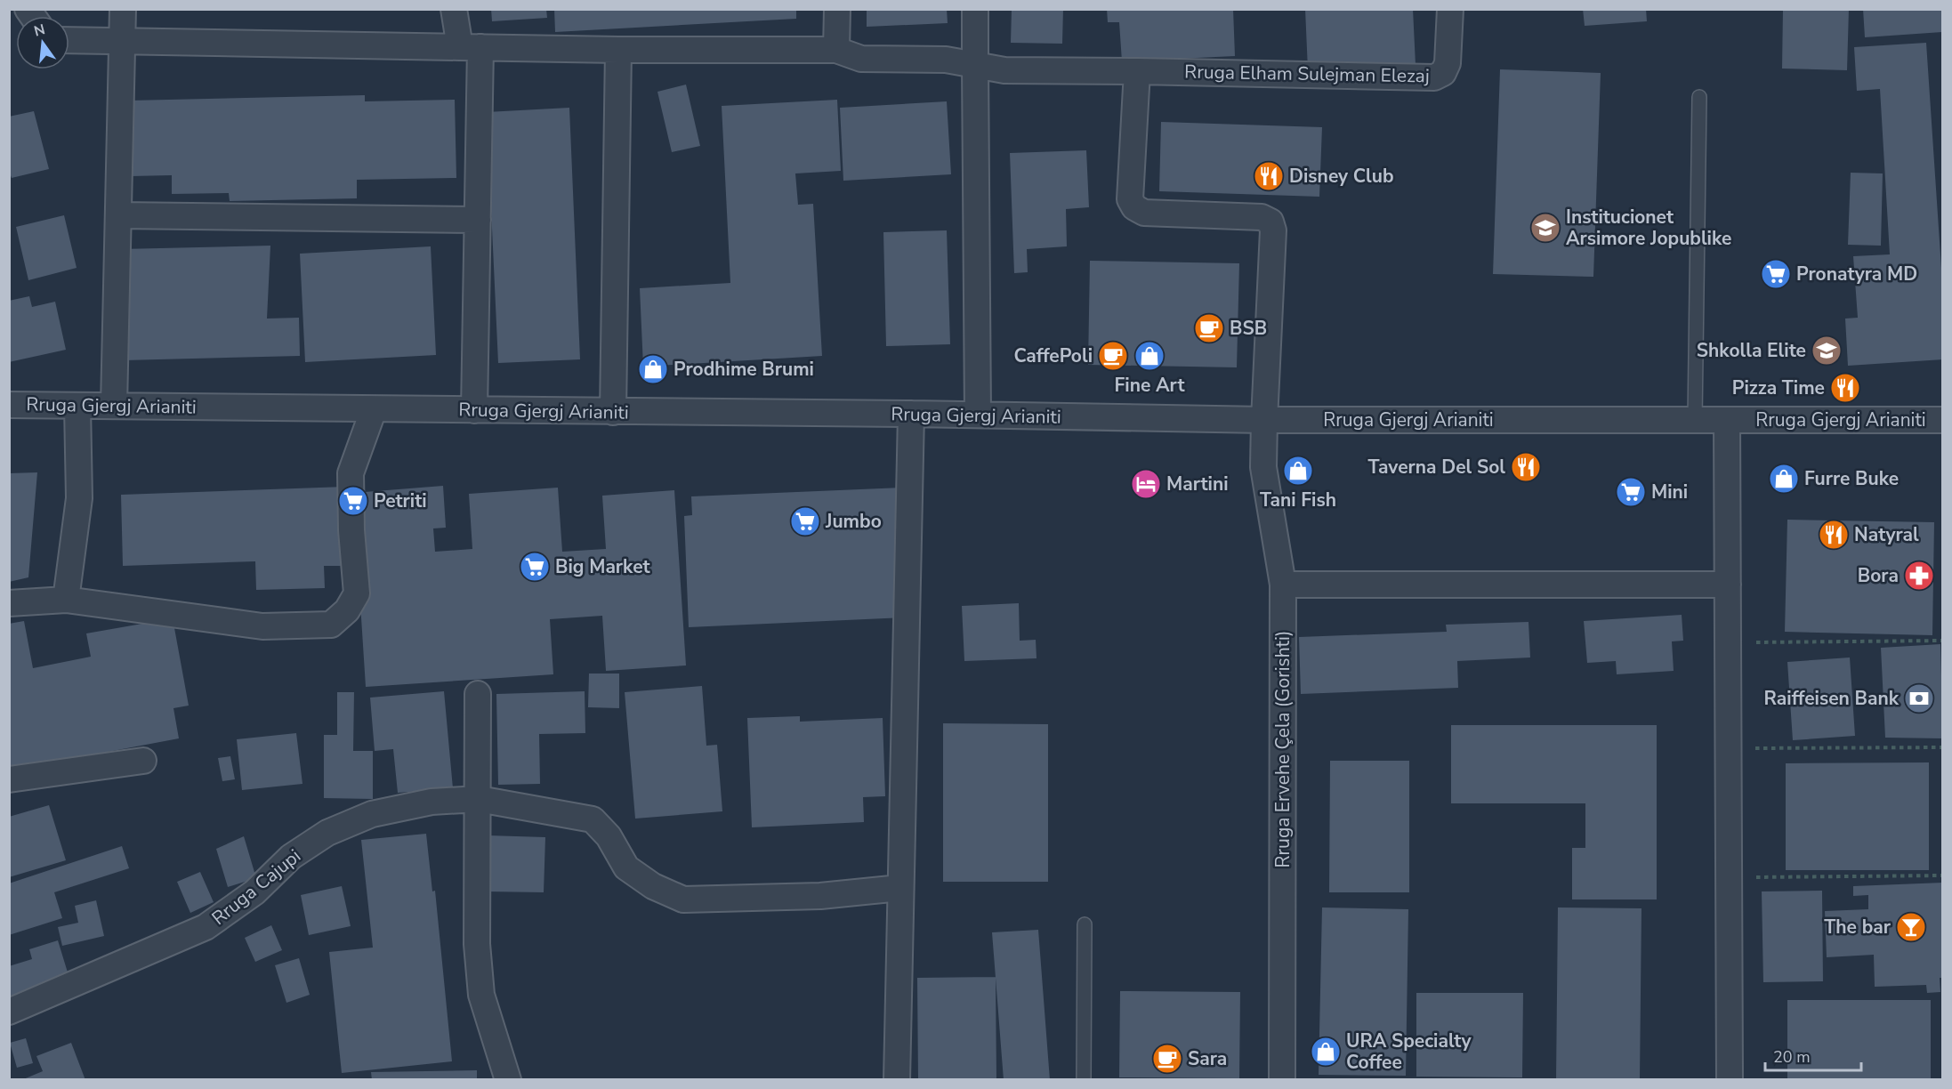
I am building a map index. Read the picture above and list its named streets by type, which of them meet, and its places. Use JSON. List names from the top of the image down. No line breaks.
{"streets":{"street":["Rruga Elham Sulejman Elezaj","Rruga Gjergj Arianiti","Rruga Ervehe Çela (Gorishti)","Rruga Cajupi"]},"crossings":[["Rruga Elham Sulejman Elezaj","Rruga Ervehe Çela (Gorishti)"],["Rruga Gjergj Arianiti","Rruga Ervehe Çela (Gorishti)"]],"places":{"restaurant":["Disney Club","Pizza Time","Taverna Del Sol","Natyral"],"school or university":["Institucionet Arsimore Jopublike","Shkolla Elite"],"supermarket":["Pronatyra MD","Mini","Petriti","Jumbo","Big Market"],"cafe":["BSB","CaffePoli","Sara"],"shop":["Fine Art","Prodhime Brumi","Tani Fish","Furre Buke","URA Specialty Coffee"],"hotel":["Martini"],"pharmacy":["Bora"],"bank":["Raiffeisen Bank"],"bar":["The bar"]},"scale_bar":"20 m","north":"top"}
